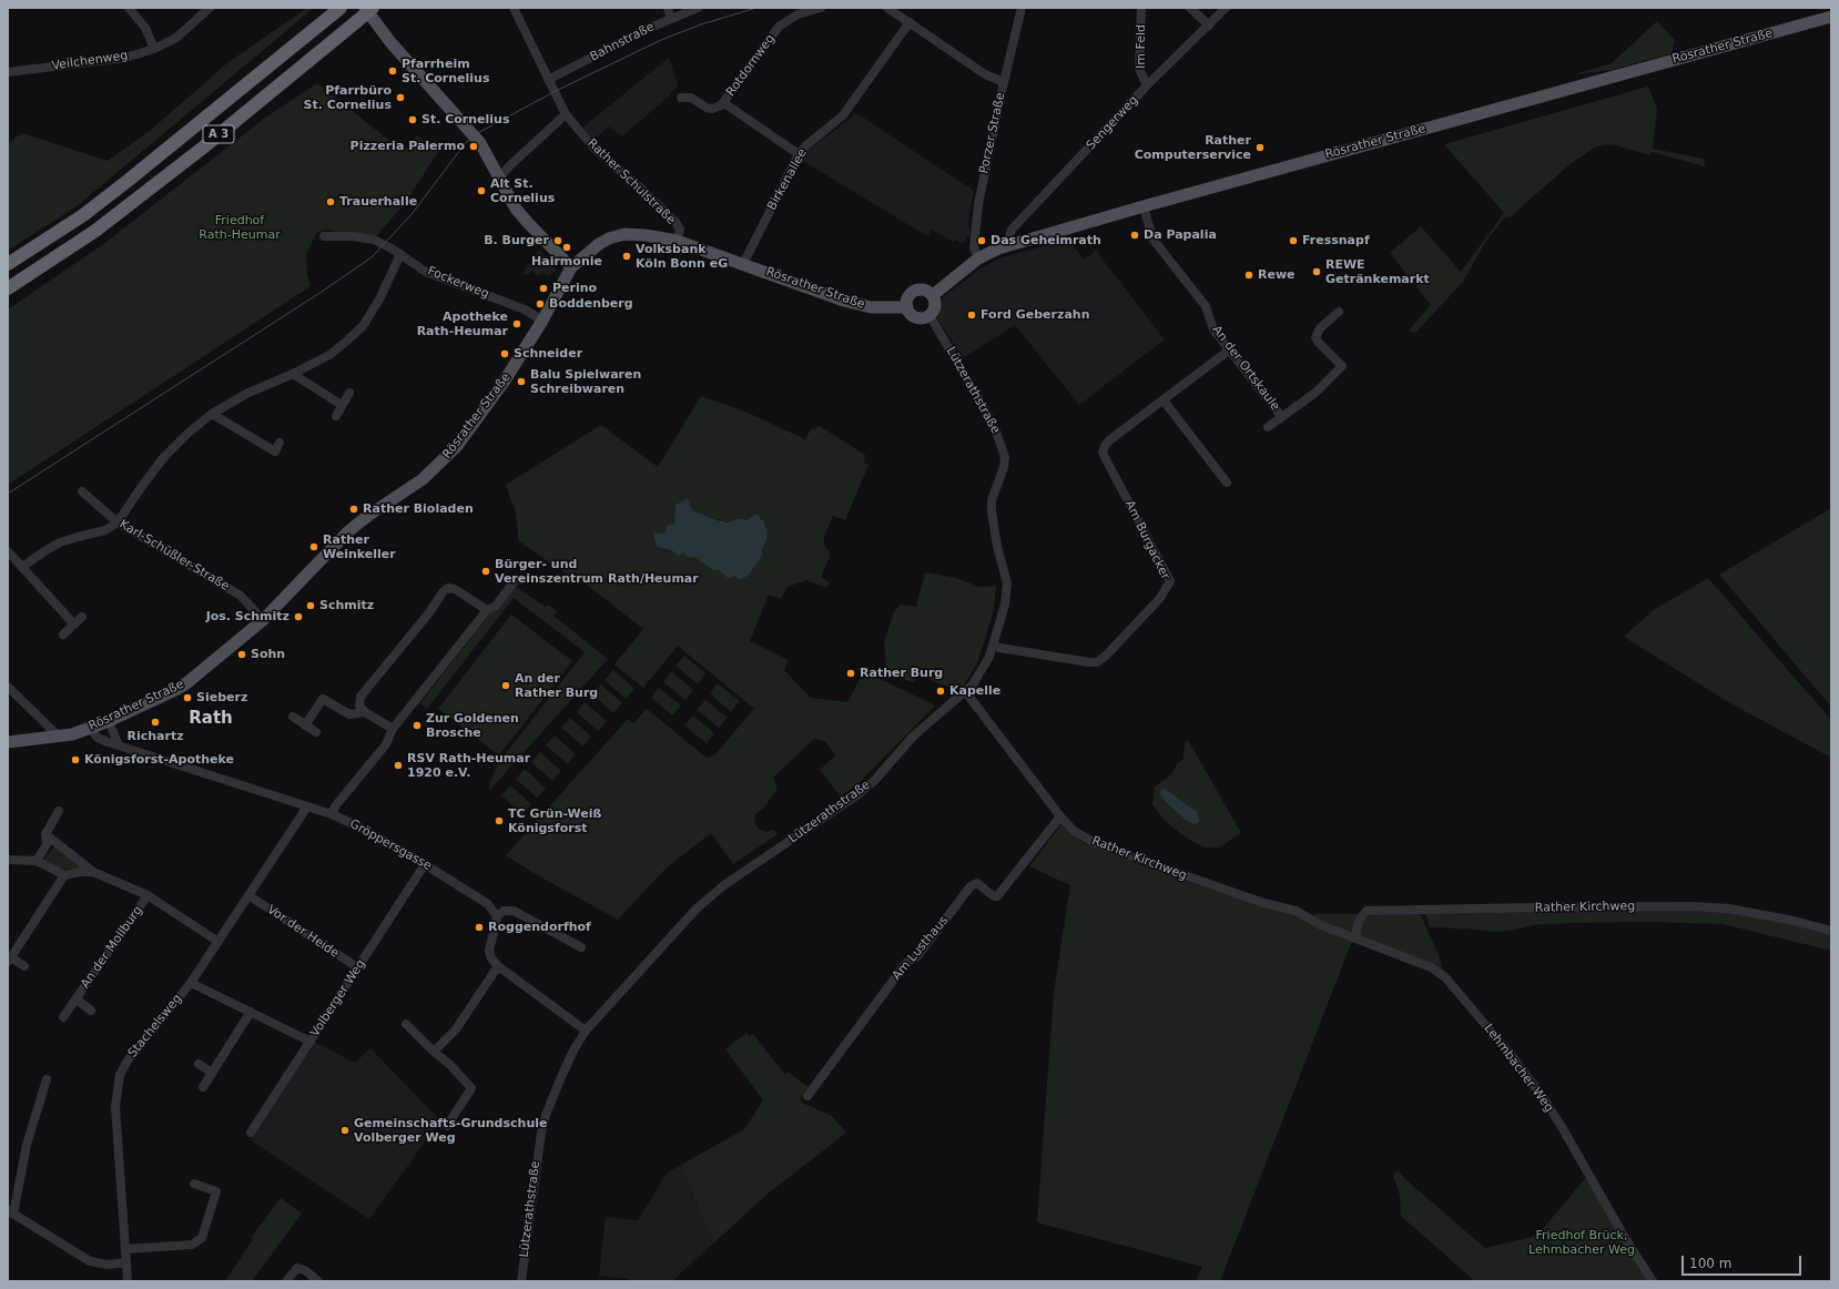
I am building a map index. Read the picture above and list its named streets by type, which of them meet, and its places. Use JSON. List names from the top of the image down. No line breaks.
{"streets":{"highway":["A 3"],"main road":["Rösrather Straße"],"street":["Bahnstraße","Im Feld","Veilchenweg","Rotdornweg","Sengerweg","Porzer Straße","Birkenallee","Rather Schulstraße","Fockerweg","An der Ortskaule","Lützerathstraße","Am Burgacker","Karl-Schüßler-Straße","Gröppersgasse","Rather Kirchweg","Vor der Heide","An der Mollburg","Am Lusthaus","Volberger Weg","Stachelsweg","Lehmbacher Weg"]},"crossings":[["Bahnstraße","Rather Schulstraße"],["Im Feld","Sengerweg"],["Rösrather Straße","Sengerweg"],["Rösrather Straße","Porzer Straße"],["Rösrather Straße","Birkenallee"],["Rösrather Straße","Rather Schulstraße"],["Rösrather Straße","Fockerweg"],["Rösrather Straße","An der Ortskaule"],["Rösrather Straße","Lützerathstraße"],["Rösrather Straße","Karl-Schüßler-Straße"],["Rösrather Straße","Gröppersgasse"],["An der Ortskaule","Am Burgacker"],["Lützerathstraße","Am Burgacker"],["Lützerathstraße","Rather Kirchweg"],["Gröppersgasse","Volberger Weg"],["Gröppersgasse","Stachelsweg"],["Rather Kirchweg","Am Lusthaus"],["Rather Kirchweg","Lehmbacher Weg"],["Vor der Heide","Volberger Weg"],["Vor der Heide","Stachelsweg"],["An der Mollburg","Stachelsweg"]],"districts":["Rath"],"parks":["Friedhof Rath-Heumar","Friedhof Brück, Lehmbacher Weg"],"places":["Pfarrheim St. Cornelius","Pfarrbüro St. Cornelius","St. Cornelius","Pizzeria Palermo","Rather Computerservice","Alt St. Cornelius","Trauerhalle","Da Papalia","B. Burger","Das Geheimrath","Fressnapf","Hairmonie","Volksbank Köln Bonn eG","REWE Getränkemarkt","Rewe","Perino","Boddenberg","Ford Geberzahn","Apotheke Rath-Heumar","Schneider","Balu Spielwaren Schreibwaren","Rather Bioladen","Rather Weinkeller","Bürger- und Vereinszentrum Rath/Heumar","Schmitz","Jos. Schmitz","Sohn","Rather Burg","An der Rather Burg","Kapelle","Sieberz","Richartz","Zur Goldenen Brosche","Königsforst-Apotheke","RSV Rath-Heumar 1920 e.V.","TC Grün-Weiß Königsforst","Roggendorfhof","Gemeinschafts-Grundschule Volberger Weg"],"scale_bar":"100 m"}
